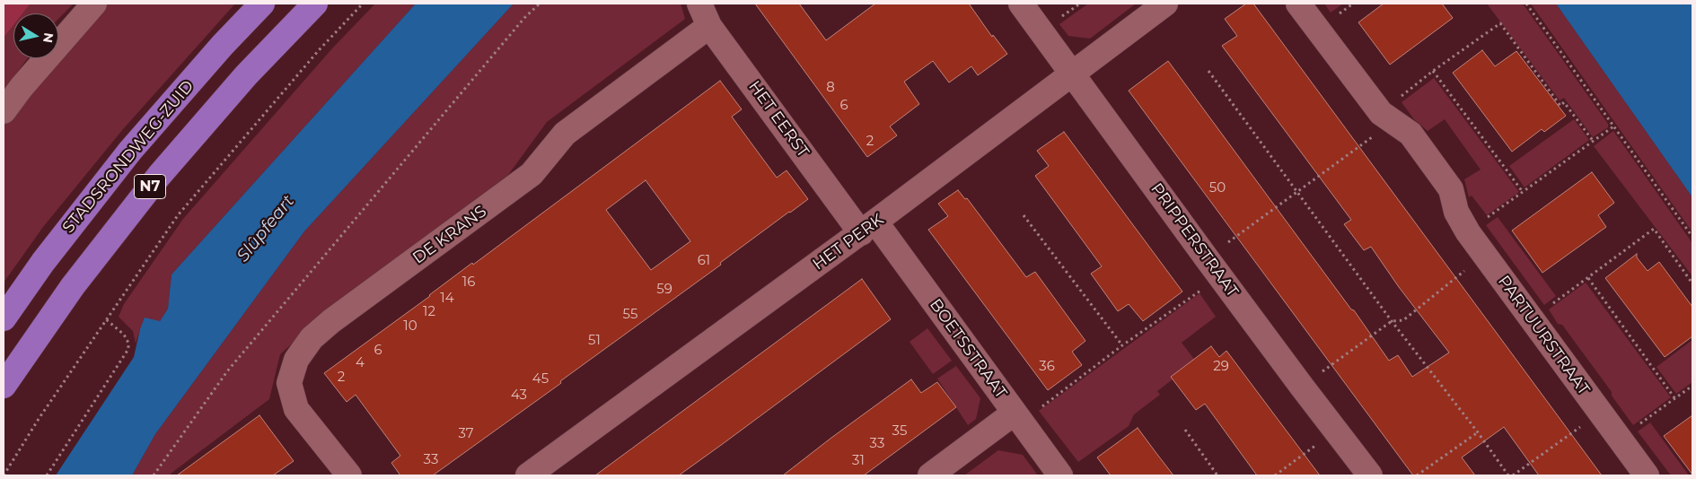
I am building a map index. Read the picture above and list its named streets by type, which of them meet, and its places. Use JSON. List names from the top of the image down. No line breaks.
{"streets":{"highway":["STADSRONDWEG-ZUID","N7"],"street":["HET EERST","DE KRANS","PRIPPERSTRAAT","HET PERK","PARTUURSTRAAT","BOETSSTRAAT"]},"crossings":[["HET EERST","DE KRANS"],["HET EERST","HET PERK"],["HET EERST","BOETSSTRAAT"],["PRIPPERSTRAAT","HET PERK"],["HET PERK","BOETSSTRAAT"]],"water":["Slûpfeart"],"house_numbers":["8","6","2","50","61","16","59","14","12","55","10","51","6","4","36","29","2","45","43","35","37","33","33","31"],"north":"right"}
